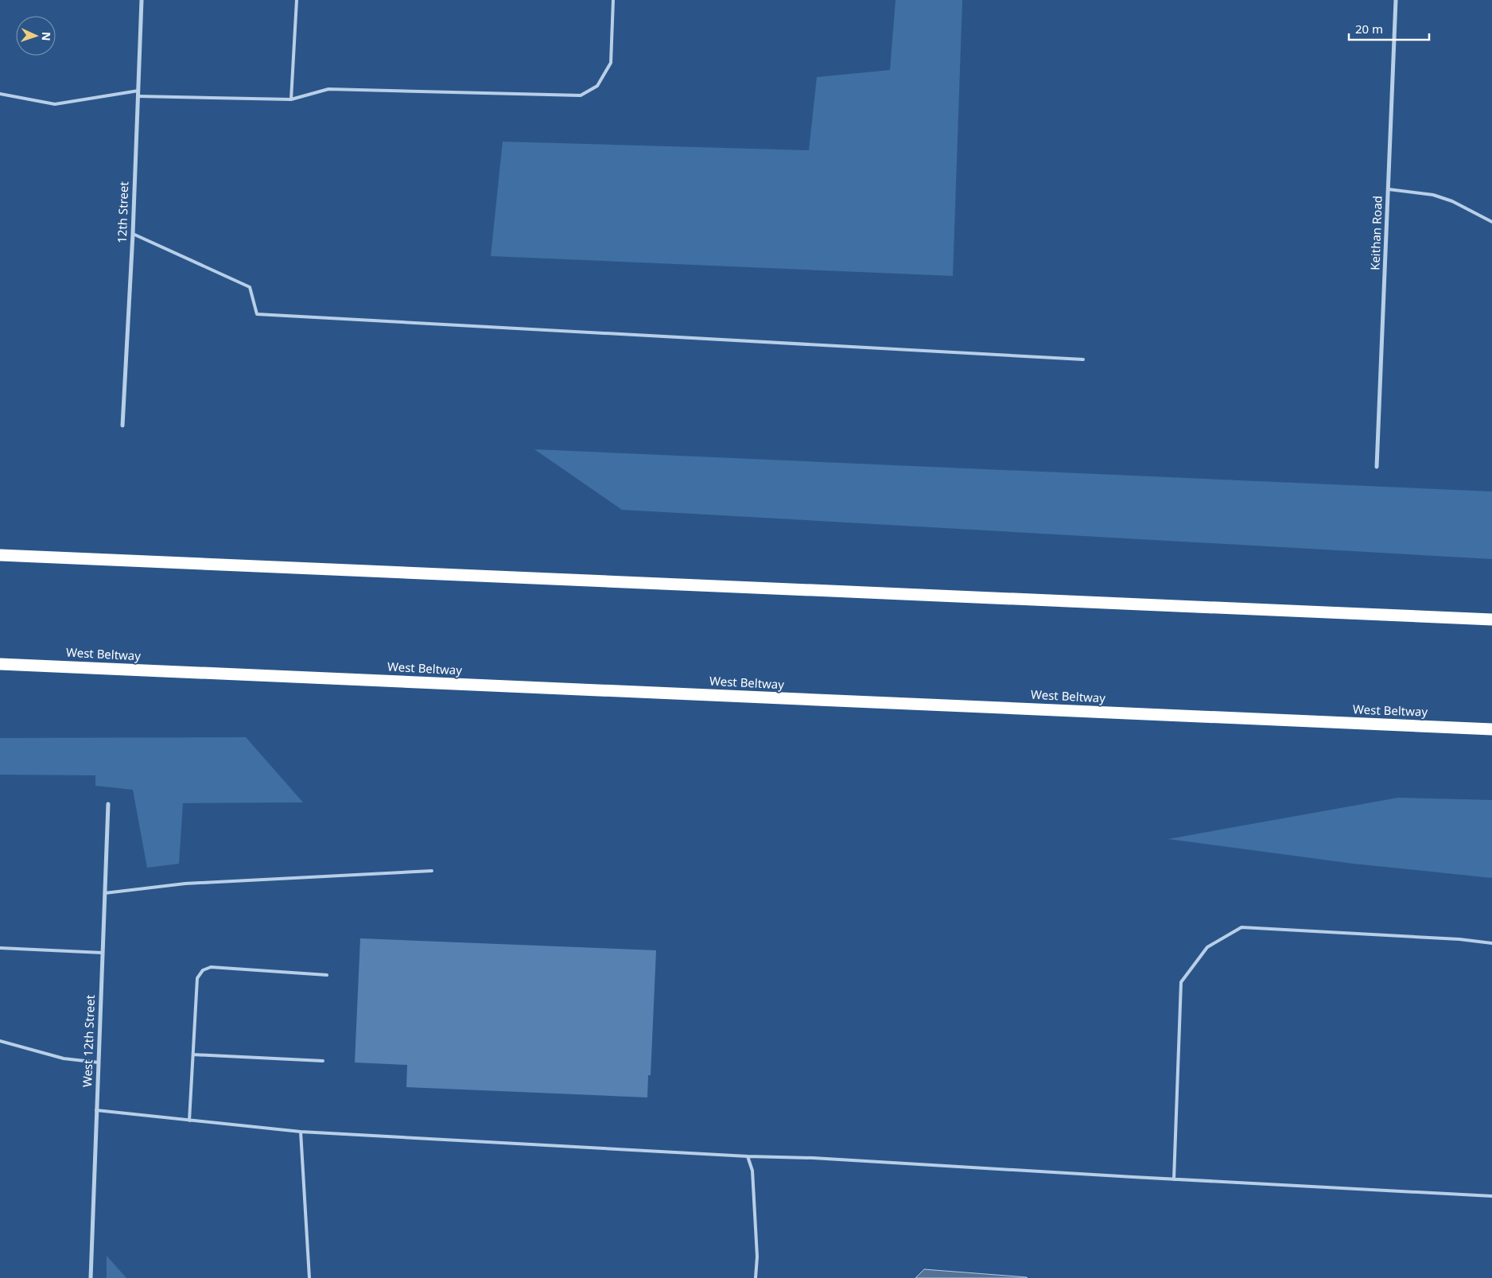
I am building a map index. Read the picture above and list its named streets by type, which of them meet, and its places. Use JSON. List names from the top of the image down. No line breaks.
{"streets":{"highway":["West Beltway"],"street":["12th Street","Keithan Road","West 12th Street"]},"scale_bar":"20 m","north":"right"}
